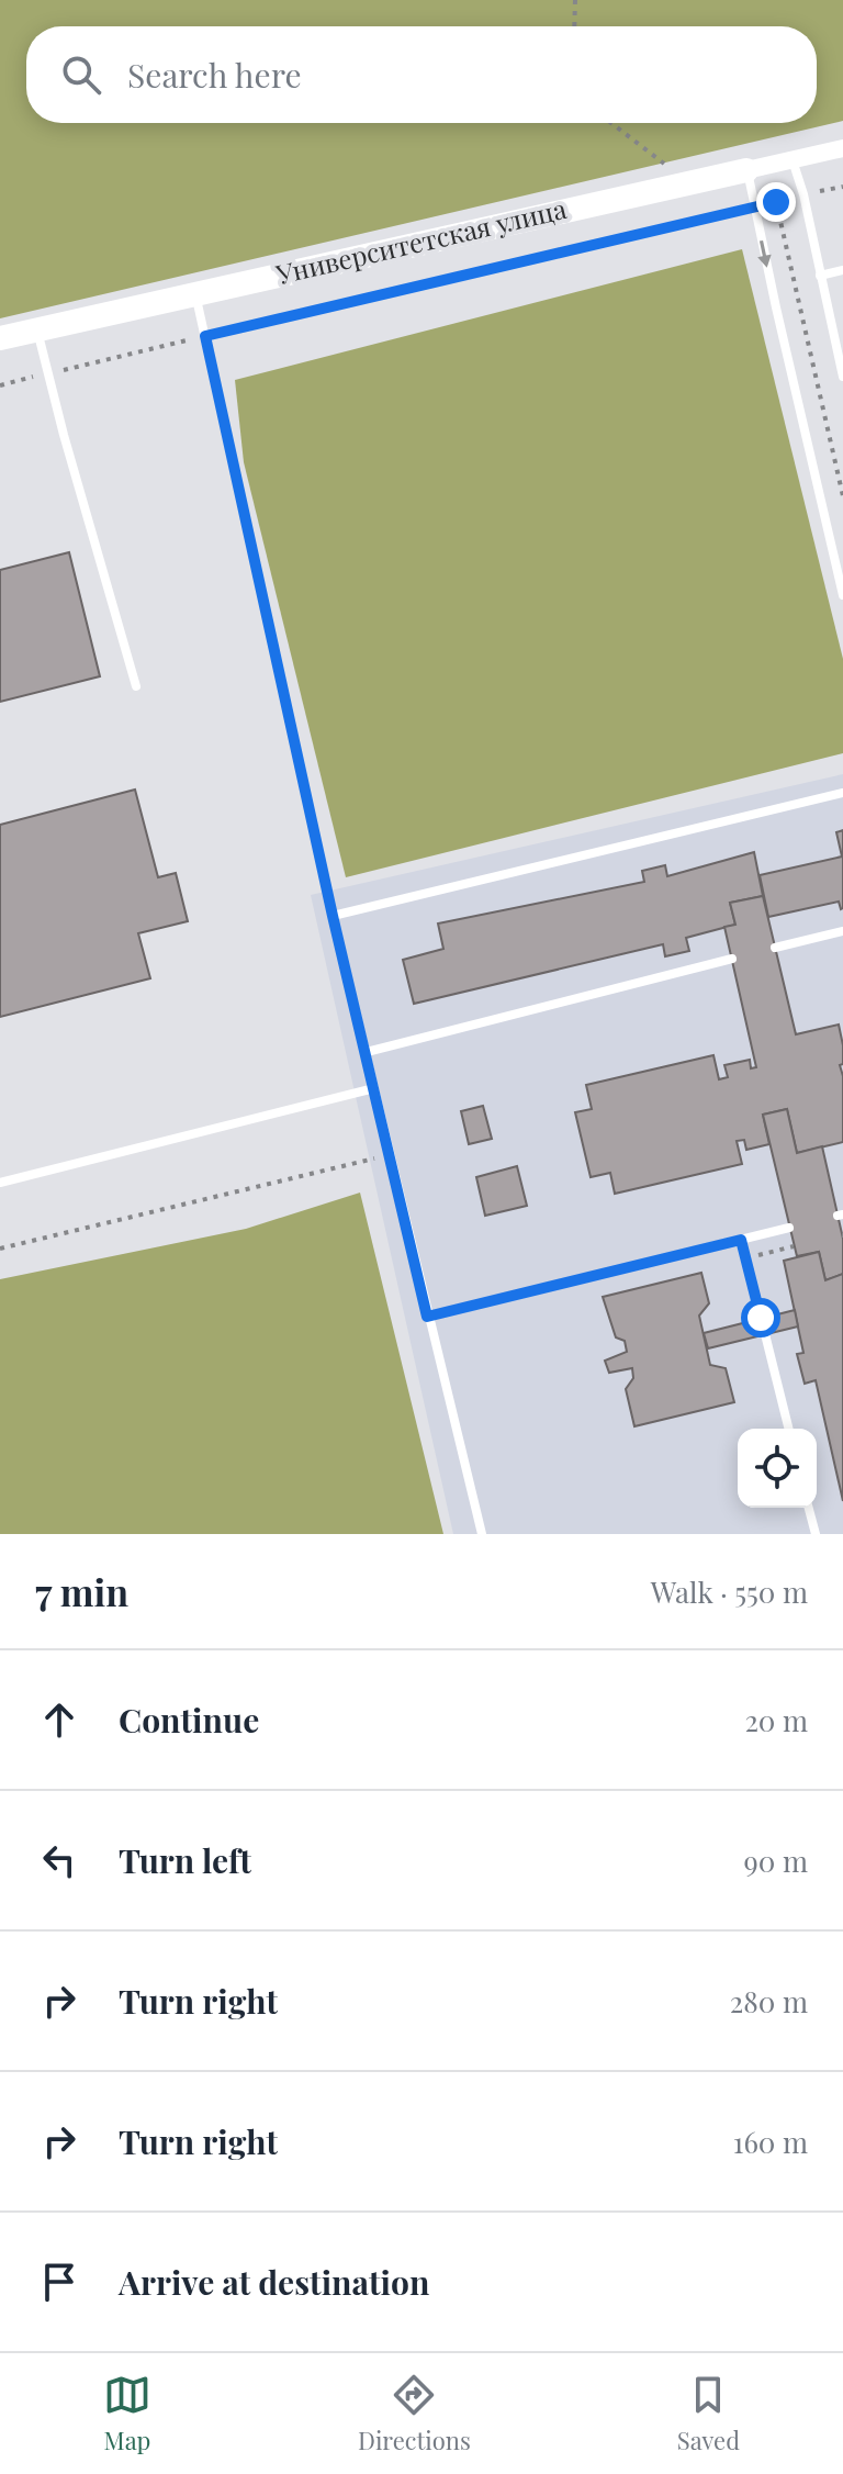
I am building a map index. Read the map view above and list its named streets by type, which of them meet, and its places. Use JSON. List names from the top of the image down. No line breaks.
{"streets":{"street":["Университетская улица"]},"page":{"search":"Search here","heading":["7 min","Walk · 550 m"],"list":[["Continue","20 m"],["Turn left","90 m"],["Turn right","280 m"],["Turn right","160 m"],"Arrive at destination"],"nav":["Map","Directions","Saved"]}}
